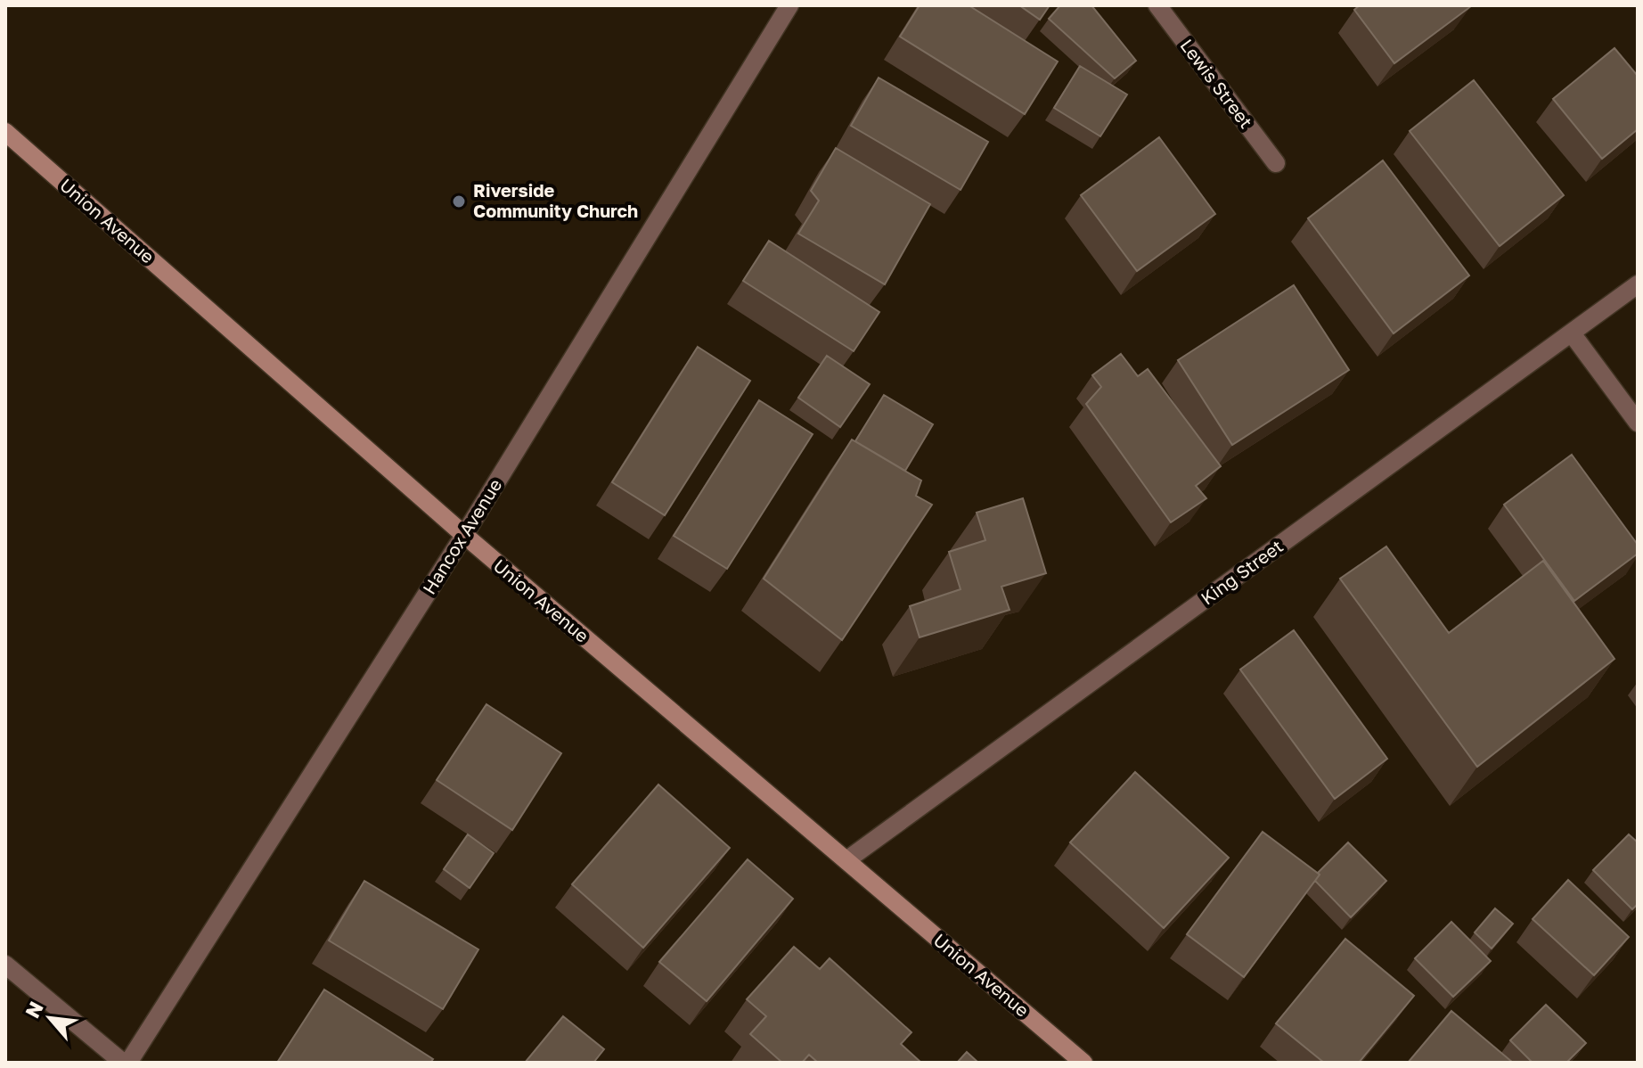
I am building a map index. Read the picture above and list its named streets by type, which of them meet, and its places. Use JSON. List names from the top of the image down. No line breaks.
{"streets":{"street":["Lewis Street","Union Avenue","Hancox Avenue","King Street"]},"crossings":[["Union Avenue","Hancox Avenue"],["Union Avenue","King Street"]],"places":["Riverside Community Church"],"north":"top left"}
